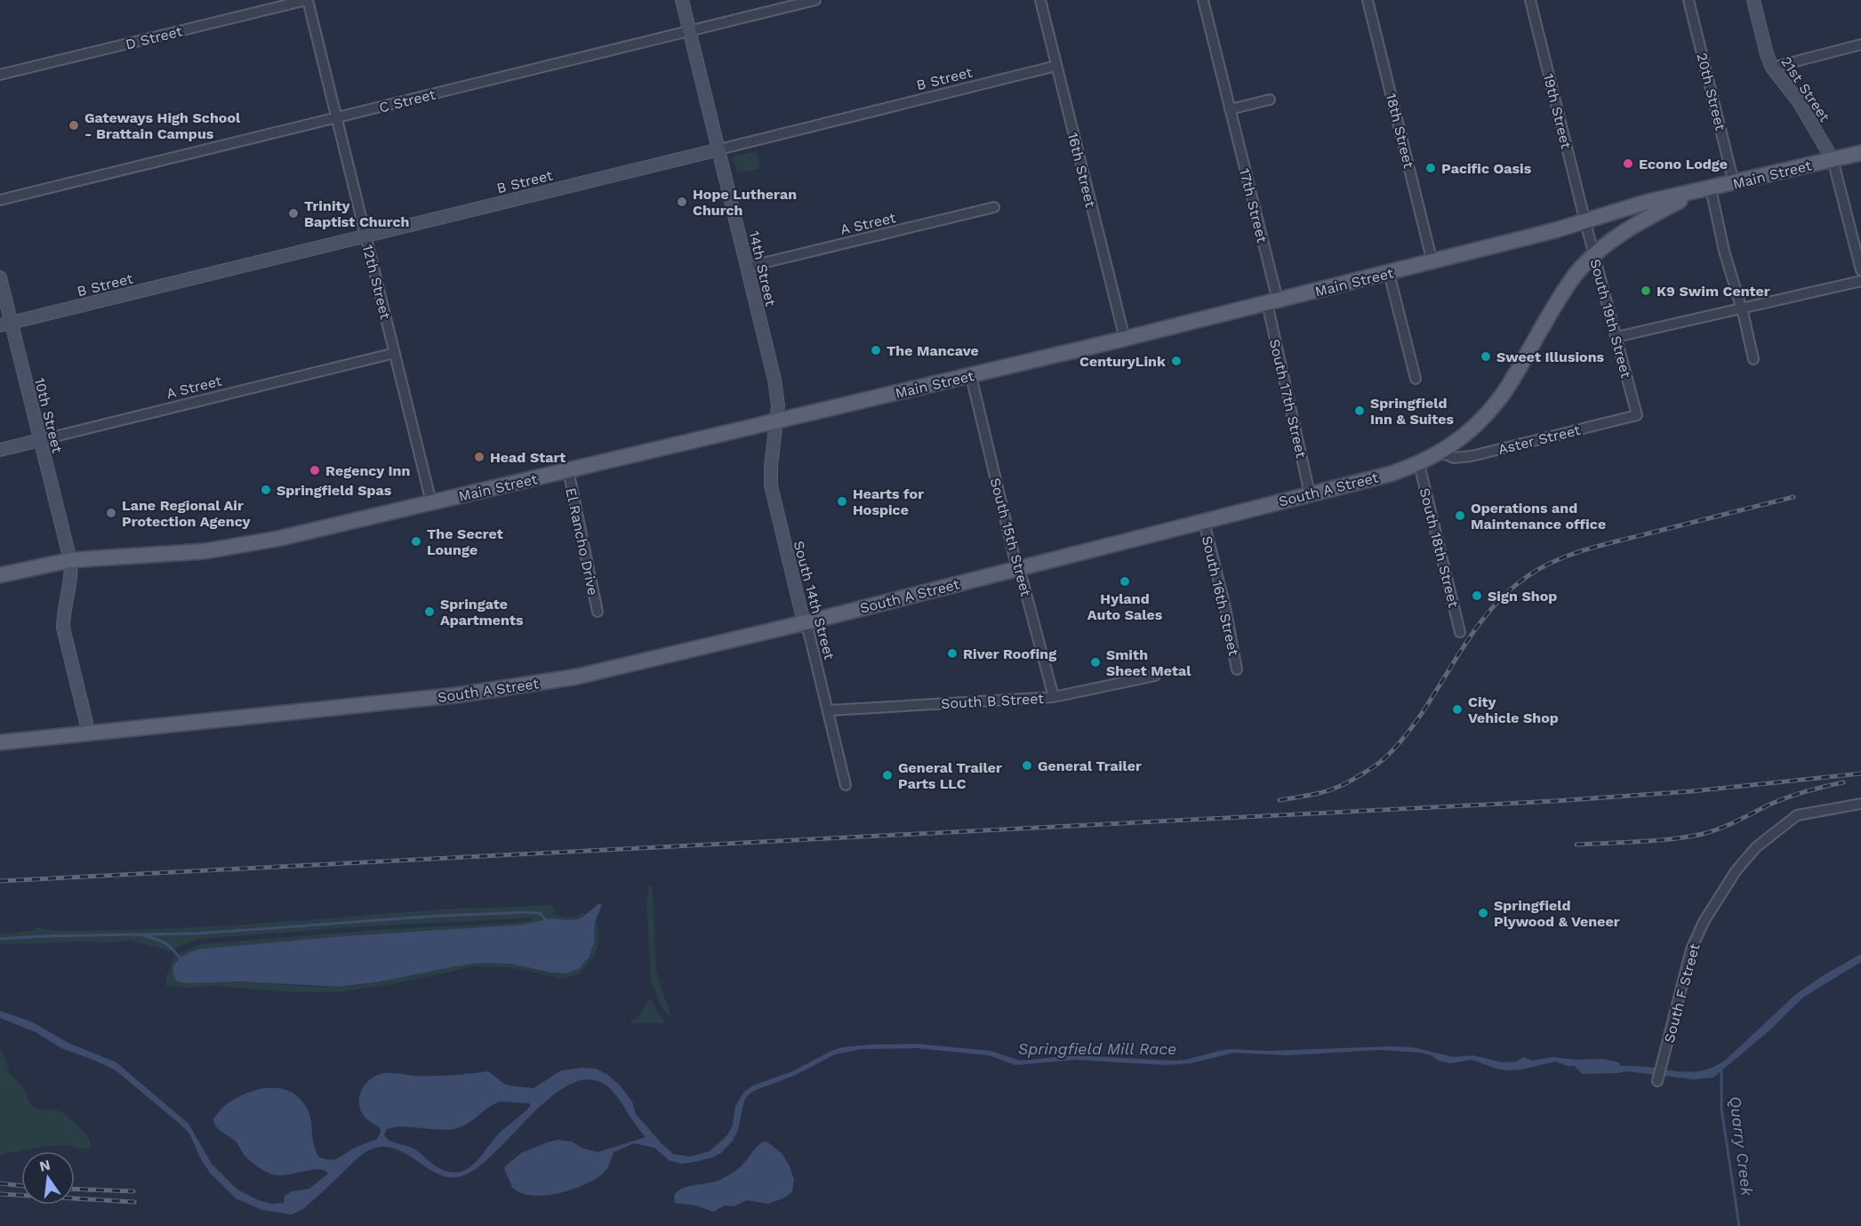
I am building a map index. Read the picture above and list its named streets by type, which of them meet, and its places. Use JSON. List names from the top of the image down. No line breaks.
{"streets":{"main road":["Main Street","South A Street"],"street":["D Street","B Street","21st Street","20th Street","C Street","19th Street","18th Street","16th Street","17th Street","A Street","14th Street","12th Street","South 19th Street","South 17th Street","10th Street","Aster Street","South 15th Street","El Rancho Drive","South 18th Street","South 16th Street","South 14th Street","South B Street","South F Street"]},"crossings":[["D Street","12th Street"],["B Street","16th Street"],["B Street","14th Street"],["B Street","12th Street"],["B Street","10th Street"],["21st Street","Main Street"],["20th Street","Main Street"],["C Street","14th Street"],["C Street","12th Street"],["19th Street","Main Street"],["19th Street","South 19th Street"],["18th Street","Main Street"],["16th Street","Main Street"],["Main Street","17th Street"],["Main Street","14th Street"],["Main Street","12th Street"],["Main Street","South 19th Street"],["Main Street","South 17th Street"],["Main Street","10th Street"],["Main Street","South A Street"],["Main Street","South 15th Street"],["Main Street","El Rancho Drive"],["Main Street","South 14th Street"],["17th Street","South 17th Street"],["A Street","14th Street"],["A Street","12th Street"],["A Street","10th Street"],["14th Street","South 14th Street"],["South 19th Street","Aster Street"],["South 19th Street","South A Street"],["South 17th Street","South A Street"],["10th Street","South A Street"],["Aster Street","South A Street"],["South A Street","South 15th Street"],["South A Street","South 18th Street"],["South A Street","South 16th Street"],["South A Street","South 14th Street"],["South 15th Street","South B Street"],["South 14th Street","South B Street"]],"water":["Springfield Mill Race","Quarry Creek"],"places":["Gateways High School - Brattain Campus","Econo Lodge","Pacific Oasis","Hope Lutheran Church","Trinity Baptist Church","K9 Swim Center","The Mancave","Sweet Illusions","CenturyLink","Springfield Inn & Suites","Head Start","Regency Inn","Springfield Spas","Hearts for Hospice","Lane Regional Air Protection Agency","Operations and Maintenance office","The Secret Lounge","Hyland Auto Sales","Sign Shop","Springate Apartments","River Roofing","Smith Sheet Metal","City Vehicle Shop","General Trailer","General Trailer Parts LLC","Springfield Plywood & Veneer"],"north":"top"}
